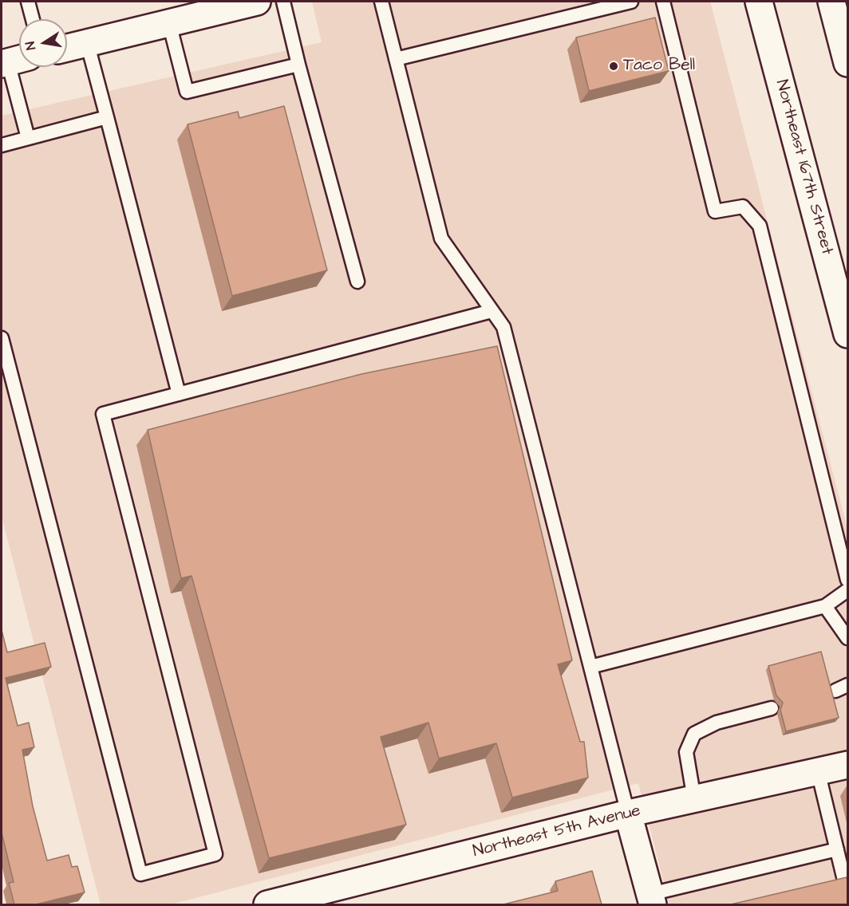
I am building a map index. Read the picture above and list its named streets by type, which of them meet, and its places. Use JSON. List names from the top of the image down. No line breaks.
{"streets":{"street":["Northeast 167th Street","Northeast 5th Avenue"]},"places":["Taco Bell"],"north":"left"}
